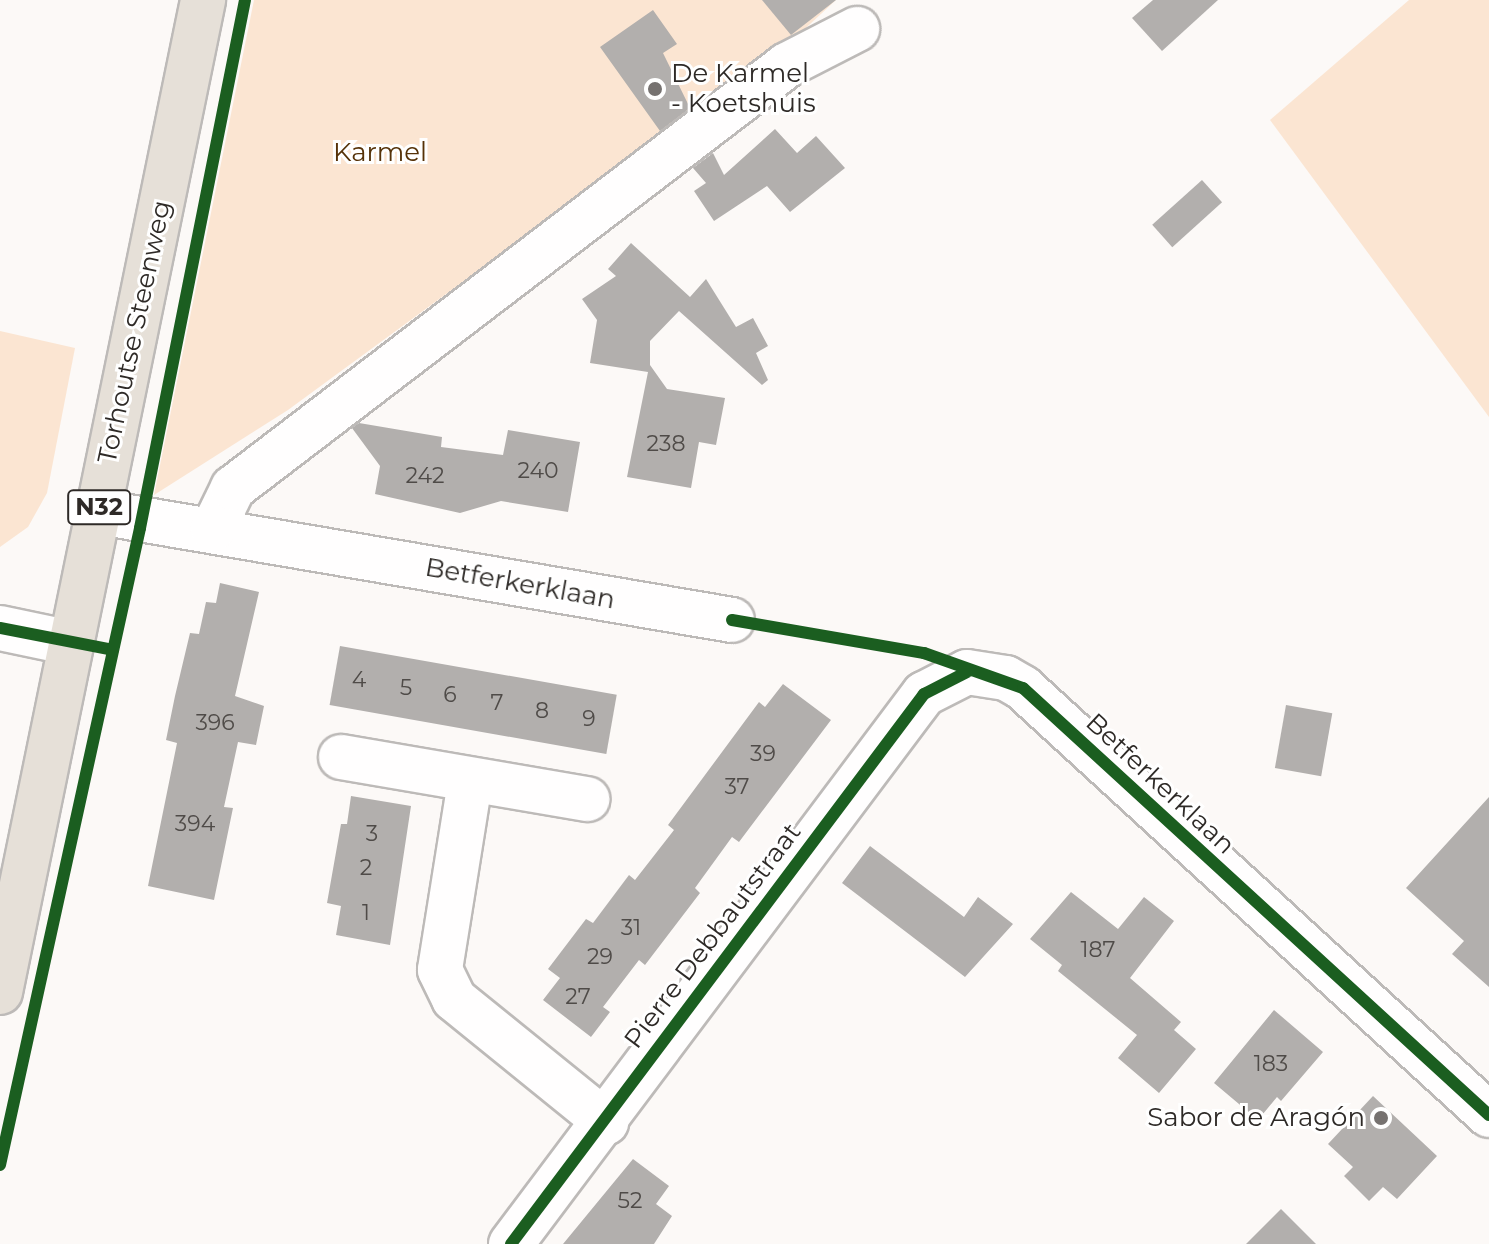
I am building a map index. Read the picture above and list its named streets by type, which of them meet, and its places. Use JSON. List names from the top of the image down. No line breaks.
{"streets":{"main road":["Torhoutse Steenweg","N32"],"street":["Betferkerklaan","Pierre Debbautstraat"]},"crossings":[["Torhoutse Steenweg","Betferkerklaan"],["Betferkerklaan","Pierre Debbautstraat"]],"parks":["Karmel"],"places":["De Karmel - Koetshuis","Sabor de Aragón"],"house_numbers":["238","240","242","4","5","6","7","8","9","396","39","37","394","3","2","1","31","187","29","27","183","52"]}
